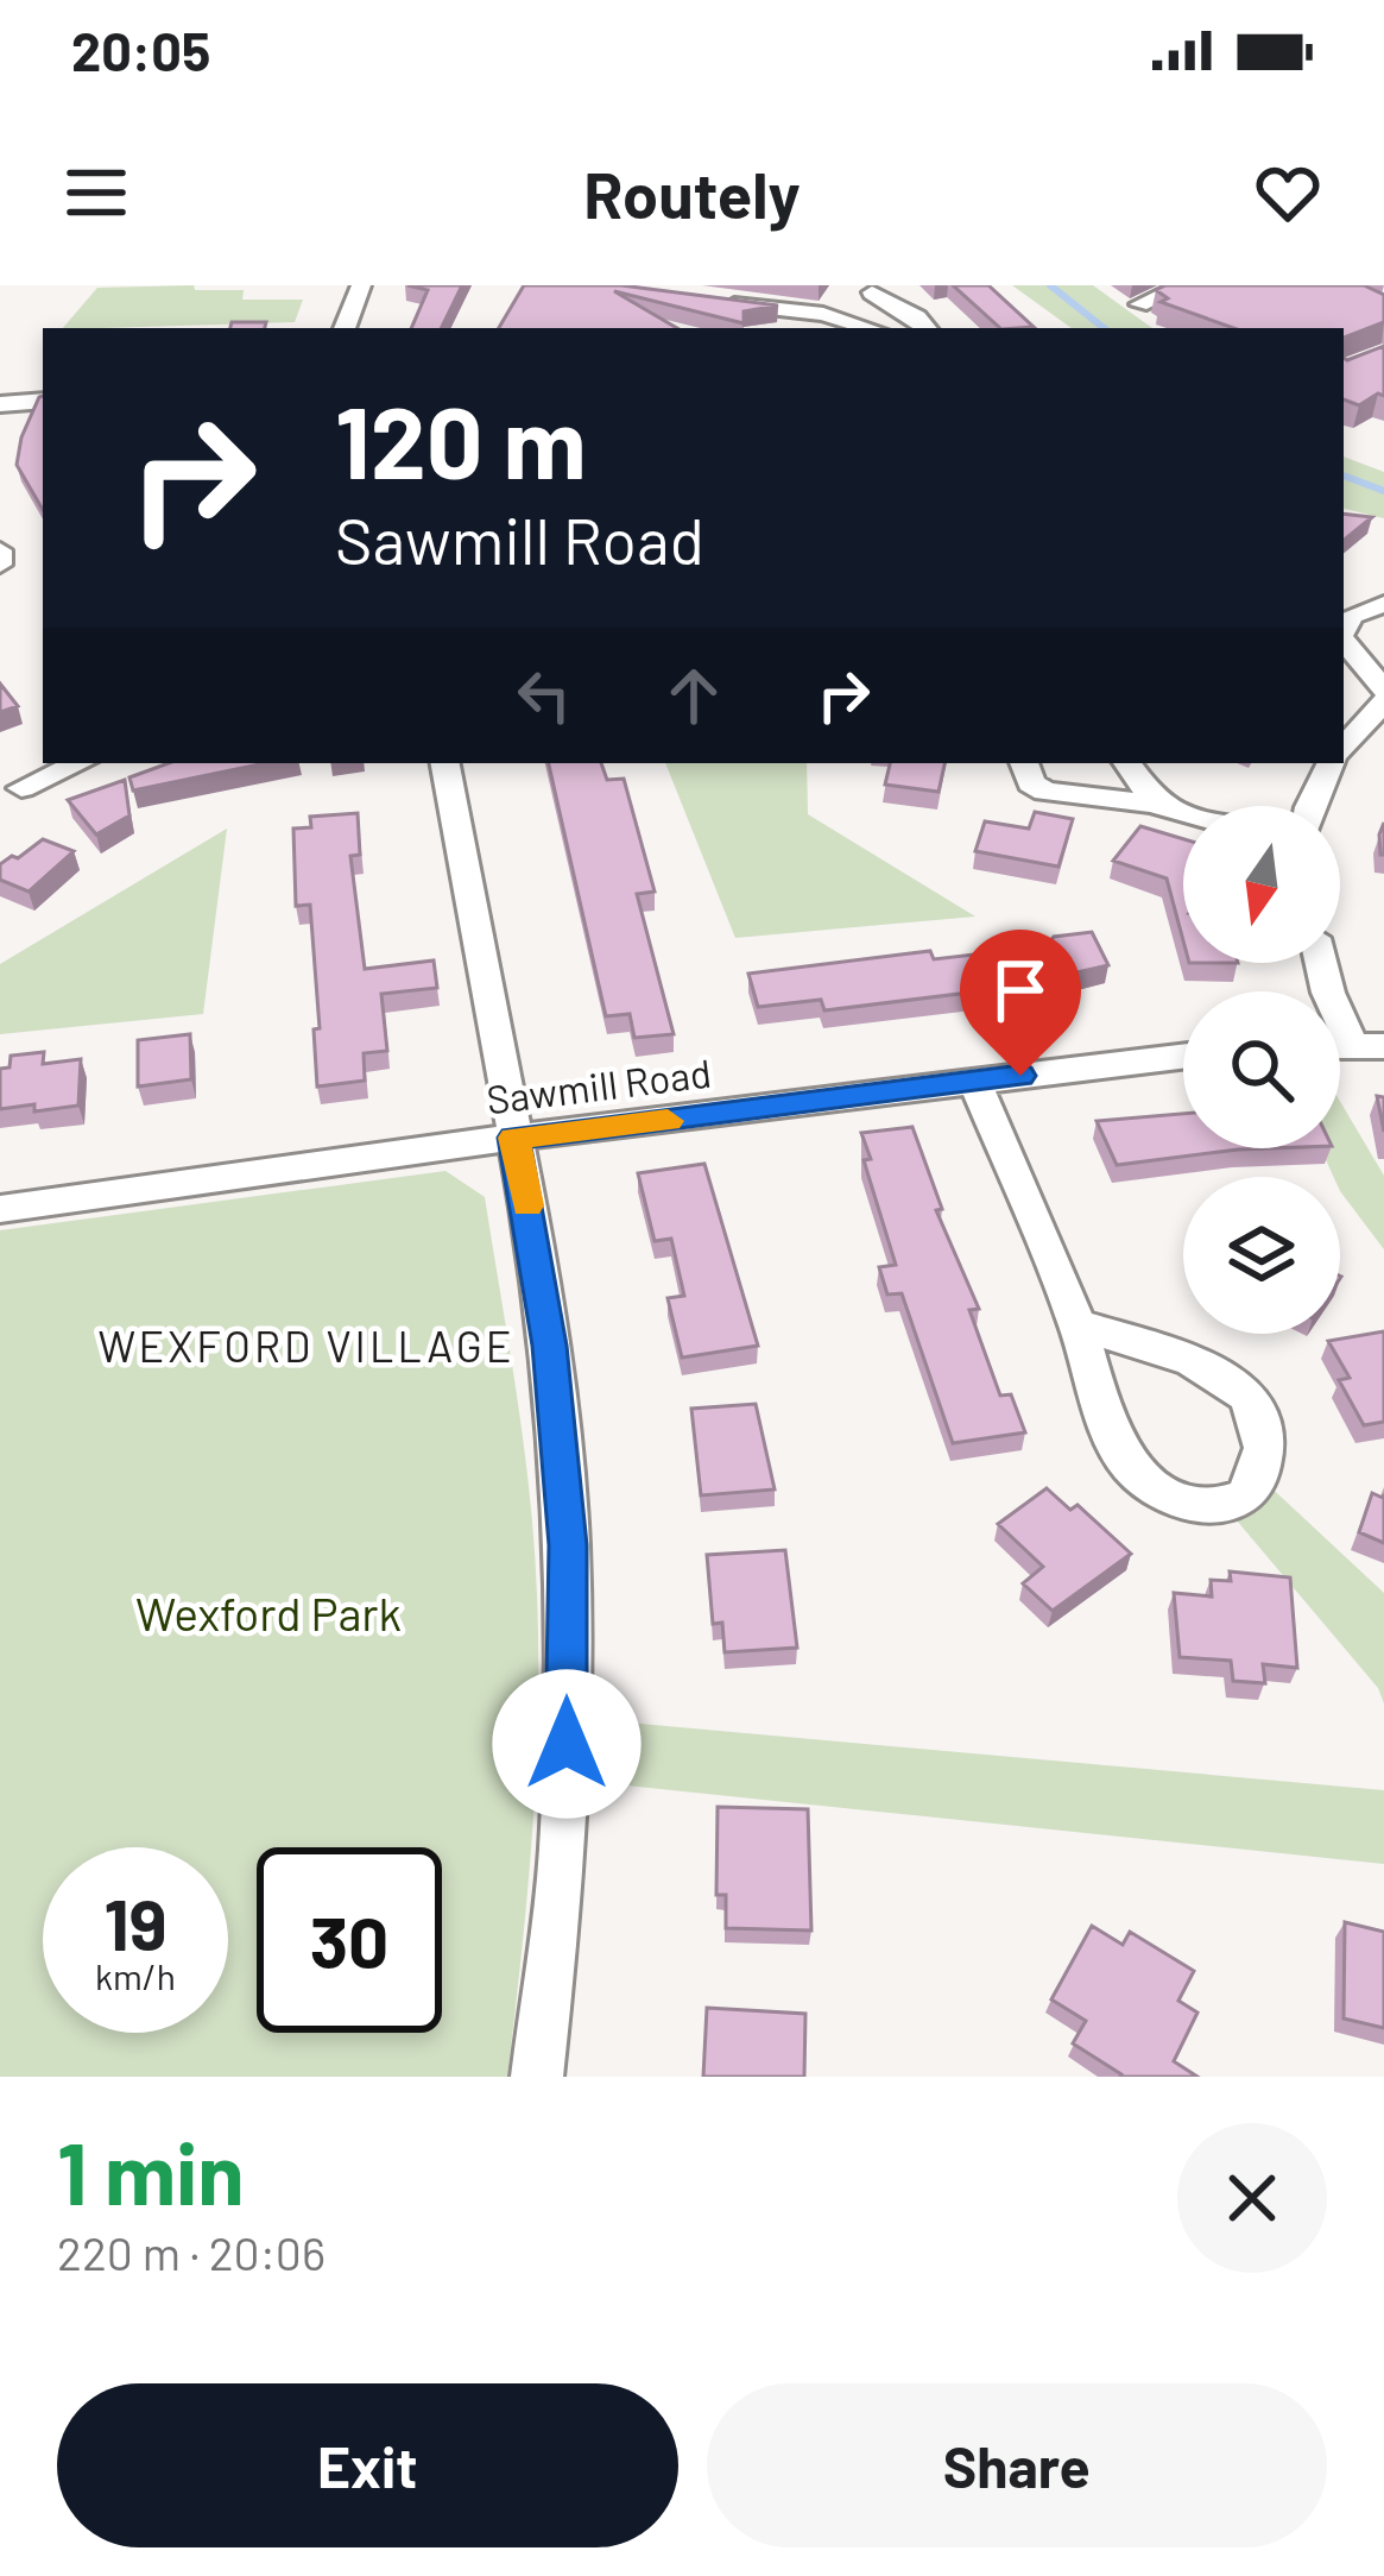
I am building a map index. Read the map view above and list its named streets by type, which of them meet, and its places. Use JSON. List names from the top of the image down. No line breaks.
{"streets":{"street":["Sawmill Road"]},"districts":["WEXFORD VILLAGE"],"parks":["Wexford Park"],"north":"bottom","page":{"status":"20:05","header":"Routely","turn":["120 m","Sawmill Road"],"speed":"19 km/h","limit":"30","heading":["1 min","220 m · 20:06"],"buttons":["Exit","Share"]}}
